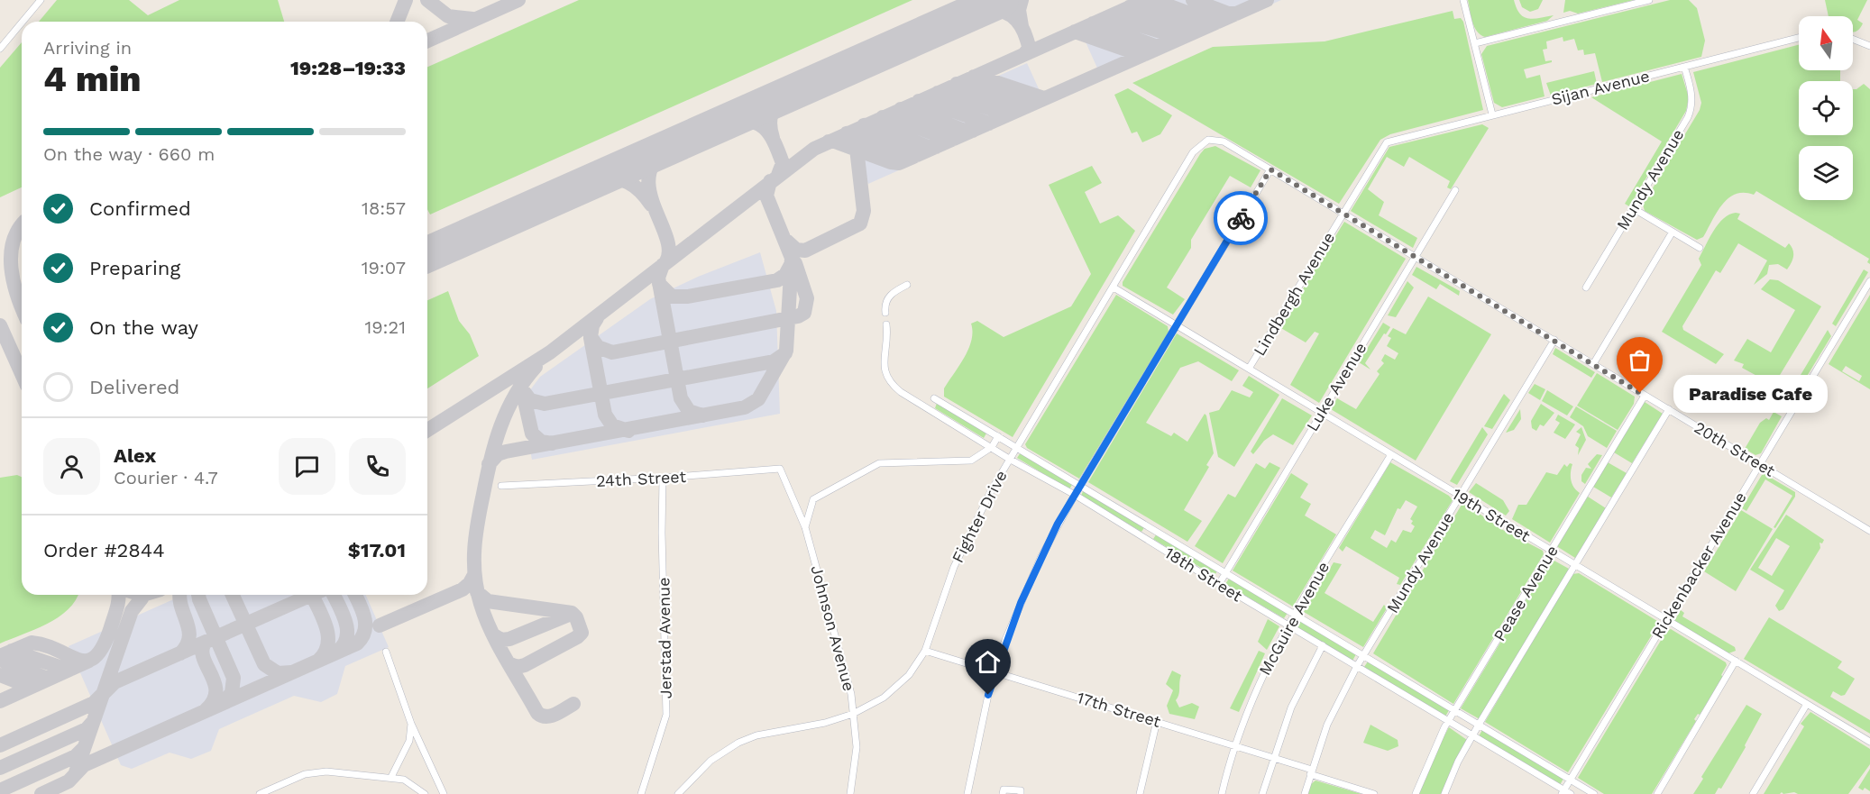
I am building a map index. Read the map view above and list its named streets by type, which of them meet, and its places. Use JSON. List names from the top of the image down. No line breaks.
{"streets":{"street":["Sijan Avenue","Mundy Avenue","Lindbergh Avenue","Luke Avenue","20th Street","24th Street","19th Street","Fighter Drive","Rickenbacker Avenue","18th Street","Pease Avenue","McGuire Avenue","Johnson Avenue","Jerstad Avenue","17th Street"]},"crossings":[["Sijan Avenue","Mundy Avenue"],["Sijan Avenue","Lindbergh Avenue"],["Mundy Avenue","20th Street"],["Mundy Avenue","19th Street"],["Mundy Avenue","18th Street"],["Mundy Avenue","17th Street"],["Lindbergh Avenue","20th Street"],["Lindbergh Avenue","19th Street"],["Luke Avenue","20th Street"],["Luke Avenue","19th Street"],["Luke Avenue","18th Street"],["20th Street","Fighter Drive"],["20th Street","Rickenbacker Avenue"],["20th Street","Pease Avenue"],["24th Street","Johnson Avenue"],["24th Street","Jerstad Avenue"],["19th Street","Fighter Drive"],["19th Street","Rickenbacker Avenue"],["19th Street","Pease Avenue"],["19th Street","McGuire Avenue"],["Fighter Drive","18th Street"],["Fighter Drive","Johnson Avenue"],["Fighter Drive","17th Street"],["Rickenbacker Avenue","18th Street"],["18th Street","Pease Avenue"],["18th Street","McGuire Avenue"],["McGuire Avenue","17th Street"]],"places":["Paradise Cafe"],"north":"top","page":{"heading":["4 min","Arriving in","19:28–19:33"],"panel":["Alex","Courier · 4.7","Order #2844","$17.01"],"bar":"On the way · 660 m","list":[["Confirmed","18:57"],["Preparing","19:07"],["On the way","19:21"],"Delivered"],"bubble":"Paradise Cafe"}}
